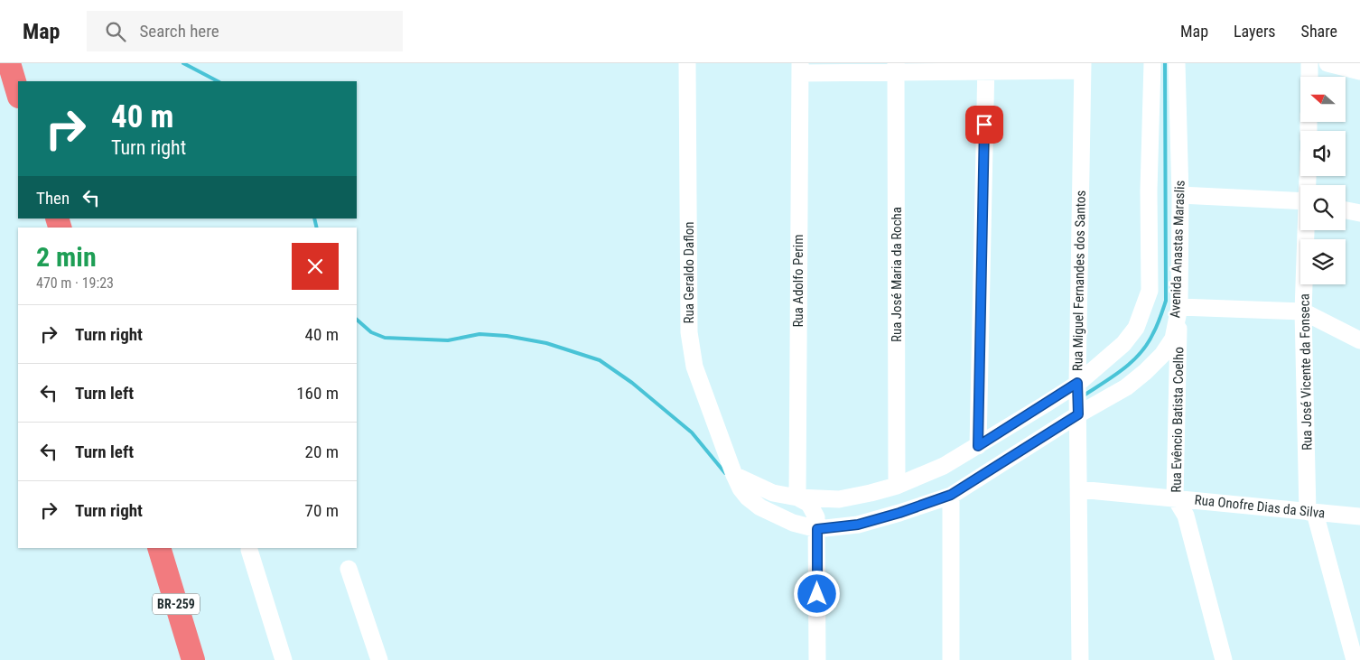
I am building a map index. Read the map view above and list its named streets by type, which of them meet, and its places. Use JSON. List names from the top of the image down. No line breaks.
{"streets":{"highway":["BR-259"],"street":["Avenida Anastas Maraslis","Rua Geraldo Daflon","Rua José Maria da Rocha","Rua Adolfo Perim","Rua Miguel Fernandes dos Santos","Rua José Vicente da Fonseca","Rua Evêncio Batista Coelho","Rua Onofre Dias da Silva"]},"crossings":[["Avenida Anastas Maraslis","Rua Geraldo Daflon"],["Avenida Anastas Maraslis","Rua José Maria da Rocha"],["Avenida Anastas Maraslis","Rua Adolfo Perim"],["Avenida Anastas Maraslis","Rua Miguel Fernandes dos Santos"],["Avenida Anastas Maraslis","Rua Evêncio Batista Coelho"],["Rua Miguel Fernandes dos Santos","Rua Onofre Dias da Silva"],["Rua José Vicente da Fonseca","Rua Onofre Dias da Silva"],["Rua Evêncio Batista Coelho","Rua Onofre Dias da Silva"]],"north":"left","page":{"header":"Map","search":"Search here","nav":["Map","Layers","Share"],"turn":["40 m","Turn right"],"then":"Then","heading":["2 min","470 m · 19:23"],"list":[{"name":"Turn right","value":"40 m"},{"name":"Turn left","value":"160 m"},{"name":"Turn left","value":"20 m"},{"name":"Turn right","value":"70 m"}]}}
